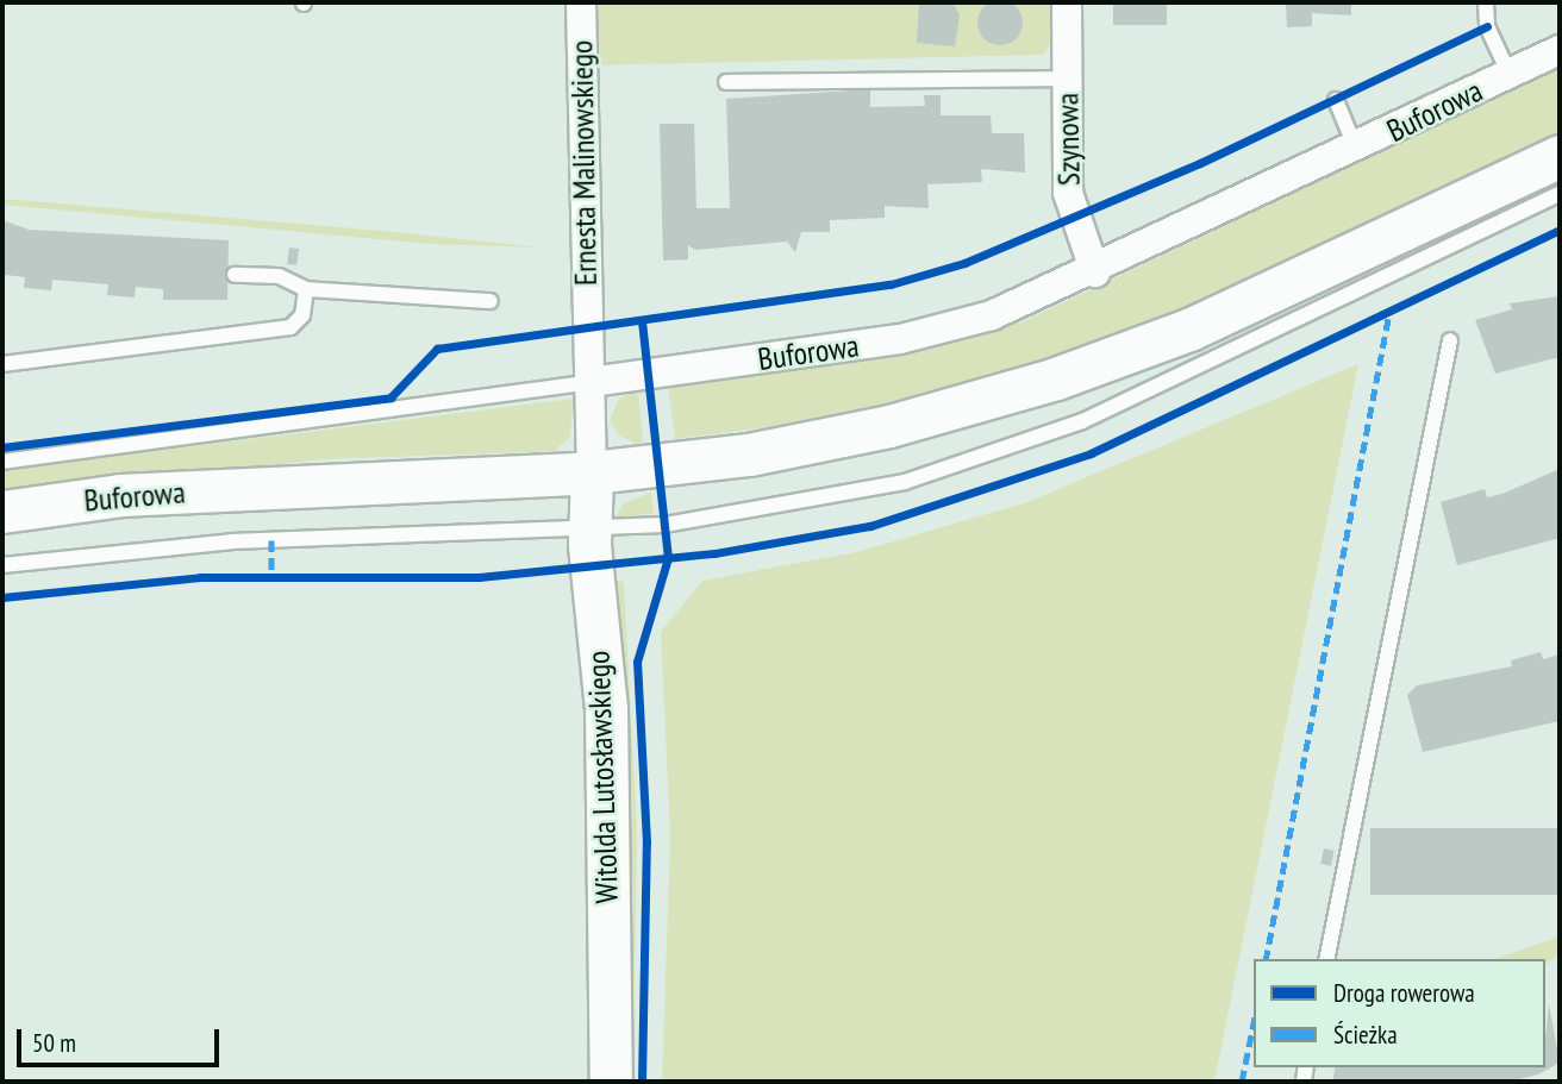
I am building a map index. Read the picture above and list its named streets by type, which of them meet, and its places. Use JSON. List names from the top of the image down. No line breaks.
{"streets":{"main road":["Buforowa","Witolda Lutosławskiego"],"street":["Szynowa","Ernesta Malinowskiego"]},"crossings":[["Buforowa","Szynowa"],["Buforowa","Ernesta Malinowskiego"],["Buforowa","Witolda Lutosławskiego"],["Ernesta Malinowskiego","Witolda Lutosławskiego"]],"legend":["Droga rowerowa","Ścieżka"],"scale_bar":"50 m"}
